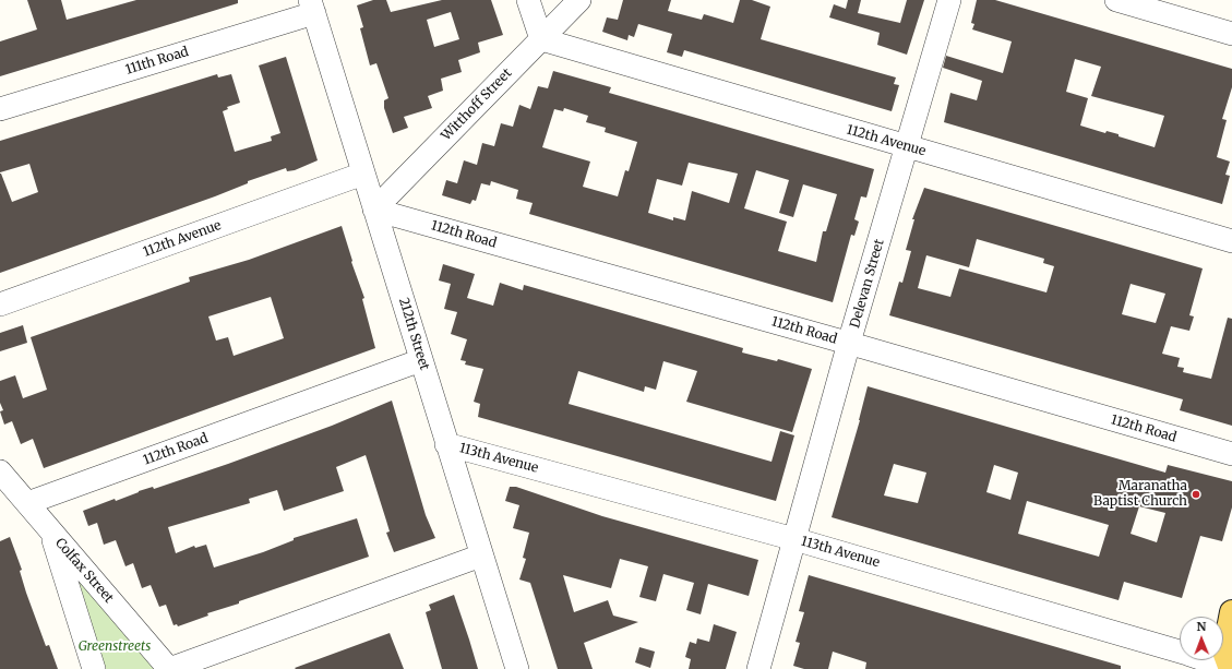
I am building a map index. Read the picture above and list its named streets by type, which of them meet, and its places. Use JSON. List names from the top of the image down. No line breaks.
{"streets":{"street":["111th Road","Witthoff Street","112th Avenue","112th Road","Delevan Street","212th Street","113th Avenue","Colfax Street"]},"crossings":[["111th Road","212th Street"],["Witthoff Street","112th Avenue"],["Witthoff Street","112th Road"],["Witthoff Street","212th Street"],["112th Avenue","Delevan Street"],["112th Avenue","212th Street"],["112th Road","Delevan Street"],["112th Road","212th Street"],["112th Road","Colfax Street"],["Delevan Street","113th Avenue"],["212th Street","113th Avenue"]],"parks":["Greenstreets"],"places":["Maranatha Baptist Church"],"north":"top"}
